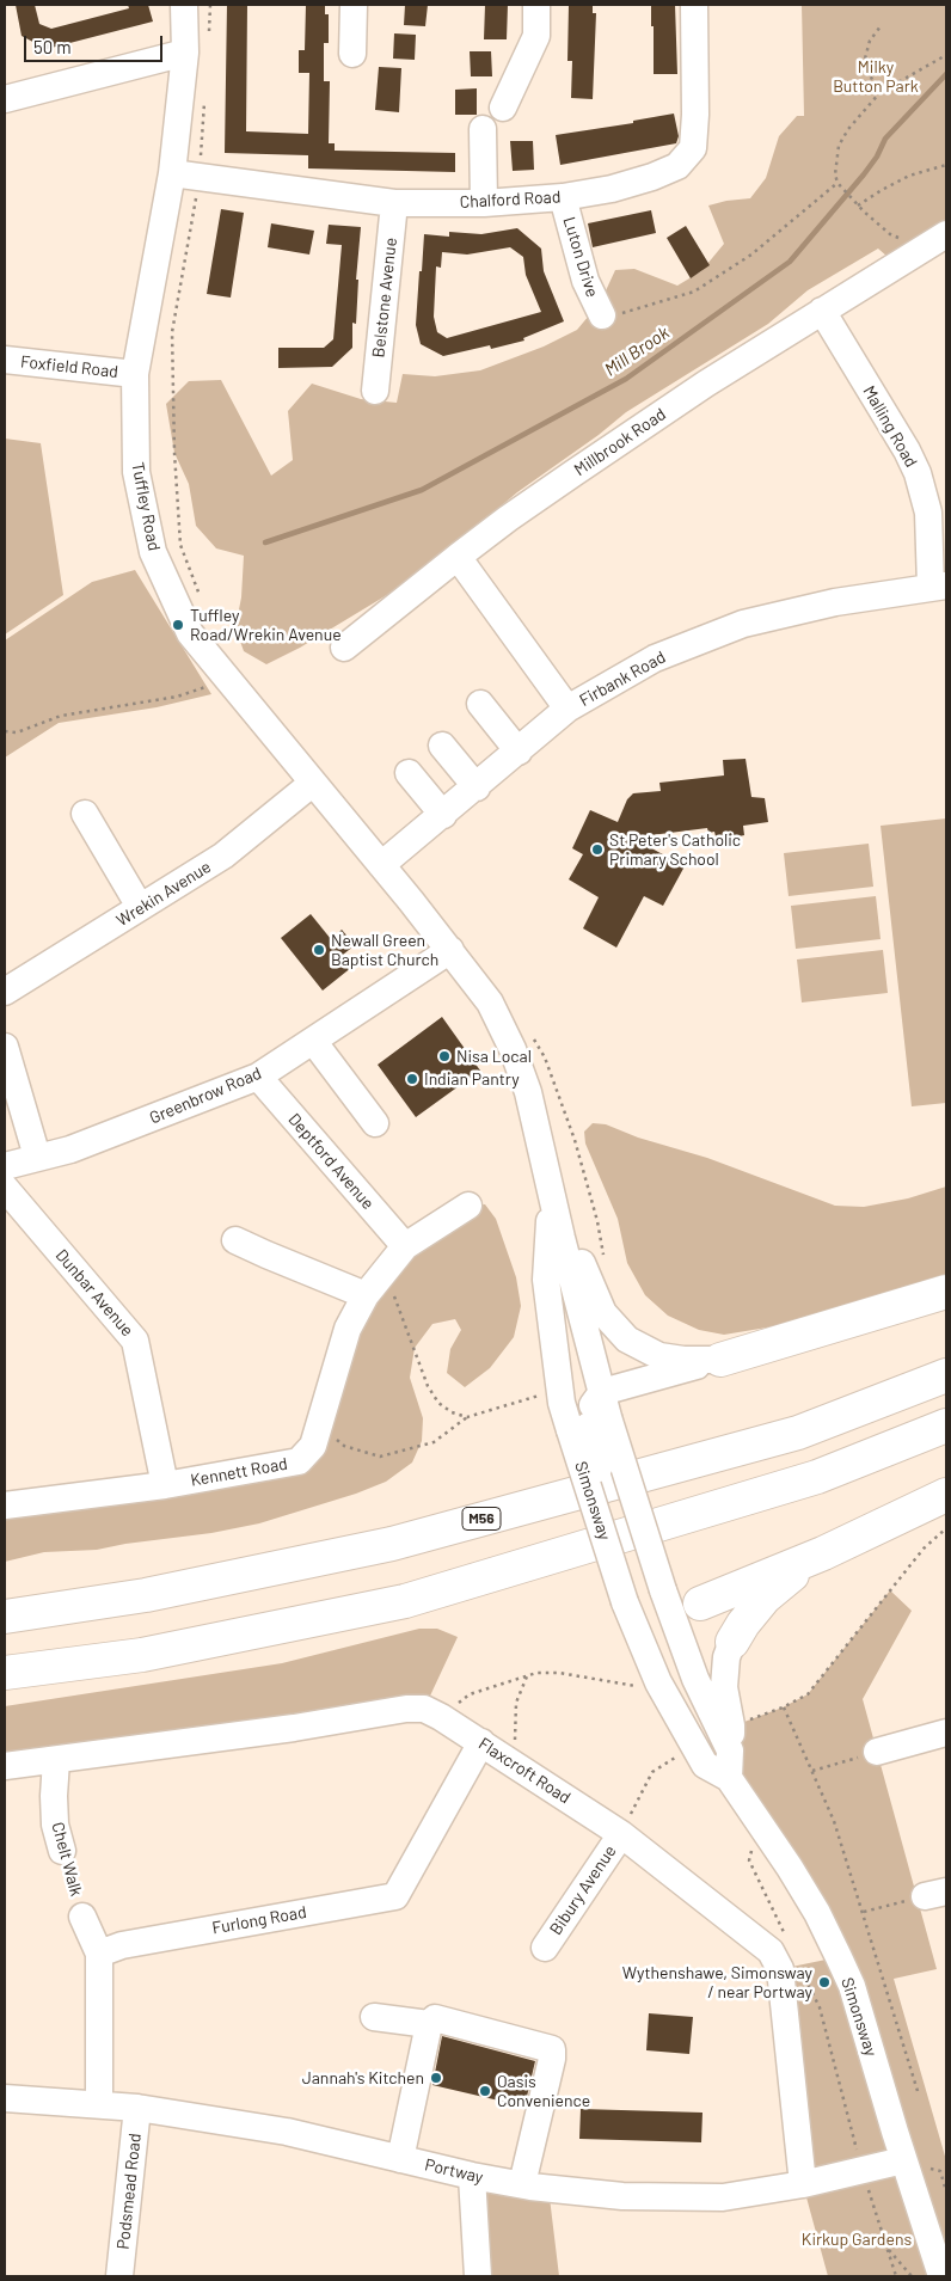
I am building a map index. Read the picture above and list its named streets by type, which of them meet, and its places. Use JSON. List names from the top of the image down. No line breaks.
{"streets":{"highway":["M56"],"street":["Chalford Road","Luton Drive","Belstone Avenue","Foxfield Road","Malling Road","Millbrook Road","Tuffley Road","Firbank Road","Wrekin Avenue","Greenbrow Road","Deptford Avenue","Dunbar Avenue","Kennett Road","Simonsway","Flaxcroft Road","Chelt Walk","Bibury Avenue","Furlong Road","Portway","Podsmead Road"]},"crossings":[["Chalford Road","Luton Drive"],["Chalford Road","Belstone Avenue"],["Chalford Road","Tuffley Road"],["Foxfield Road","Tuffley Road"],["Malling Road","Millbrook Road"],["Malling Road","Firbank Road"],["Tuffley Road","Firbank Road"],["Tuffley Road","Wrekin Avenue"],["Tuffley Road","Simonsway"],["Firbank Road","Simonsway"],["Greenbrow Road","Deptford Avenue"],["Greenbrow Road","Simonsway"],["Deptford Avenue","Kennett Road"],["Dunbar Avenue","Kennett Road"],["Simonsway","Portway"],["Flaxcroft Road","Chelt Walk"],["Flaxcroft Road","Bibury Avenue"],["Flaxcroft Road","Furlong Road"],["Flaxcroft Road","Portway"],["Chelt Walk","Furlong Road"],["Portway","Podsmead Road"]],"water":["Mill Brook"],"parks":["Milky Button Park","Kirkup Gardens"],"places":["Tuffley Road/Wrekin Avenue","St Peter's Catholic Primary School","Newall Green Baptist Church","Nisa Local","Indian Pantry","Wythenshawe, Simonsway / near Portway","Jannah's Kitchen","Oasis Convenience"],"scale_bar":"50 m"}
